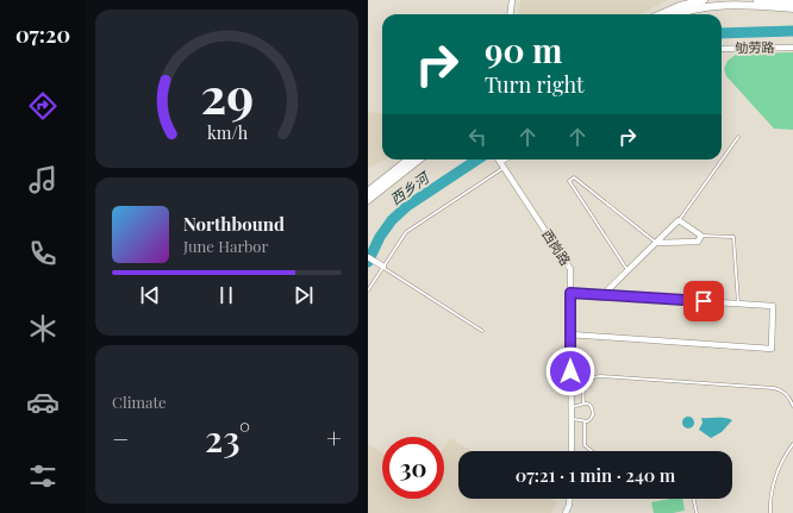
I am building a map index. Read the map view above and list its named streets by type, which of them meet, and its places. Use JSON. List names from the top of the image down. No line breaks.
{"streets":{"street":["劬劳路","西岗路"]},"water":["西乡河"],"page":{"tabs":"07:20","turn":["90 m","Turn right"],"song":["Northbound","June Harbor"],"tile":"Climate","heat":["−","23°","+"],"limit":"30","trip":"07:21 · 1 min · 240 m","gauge":["29","km/h"]}}
